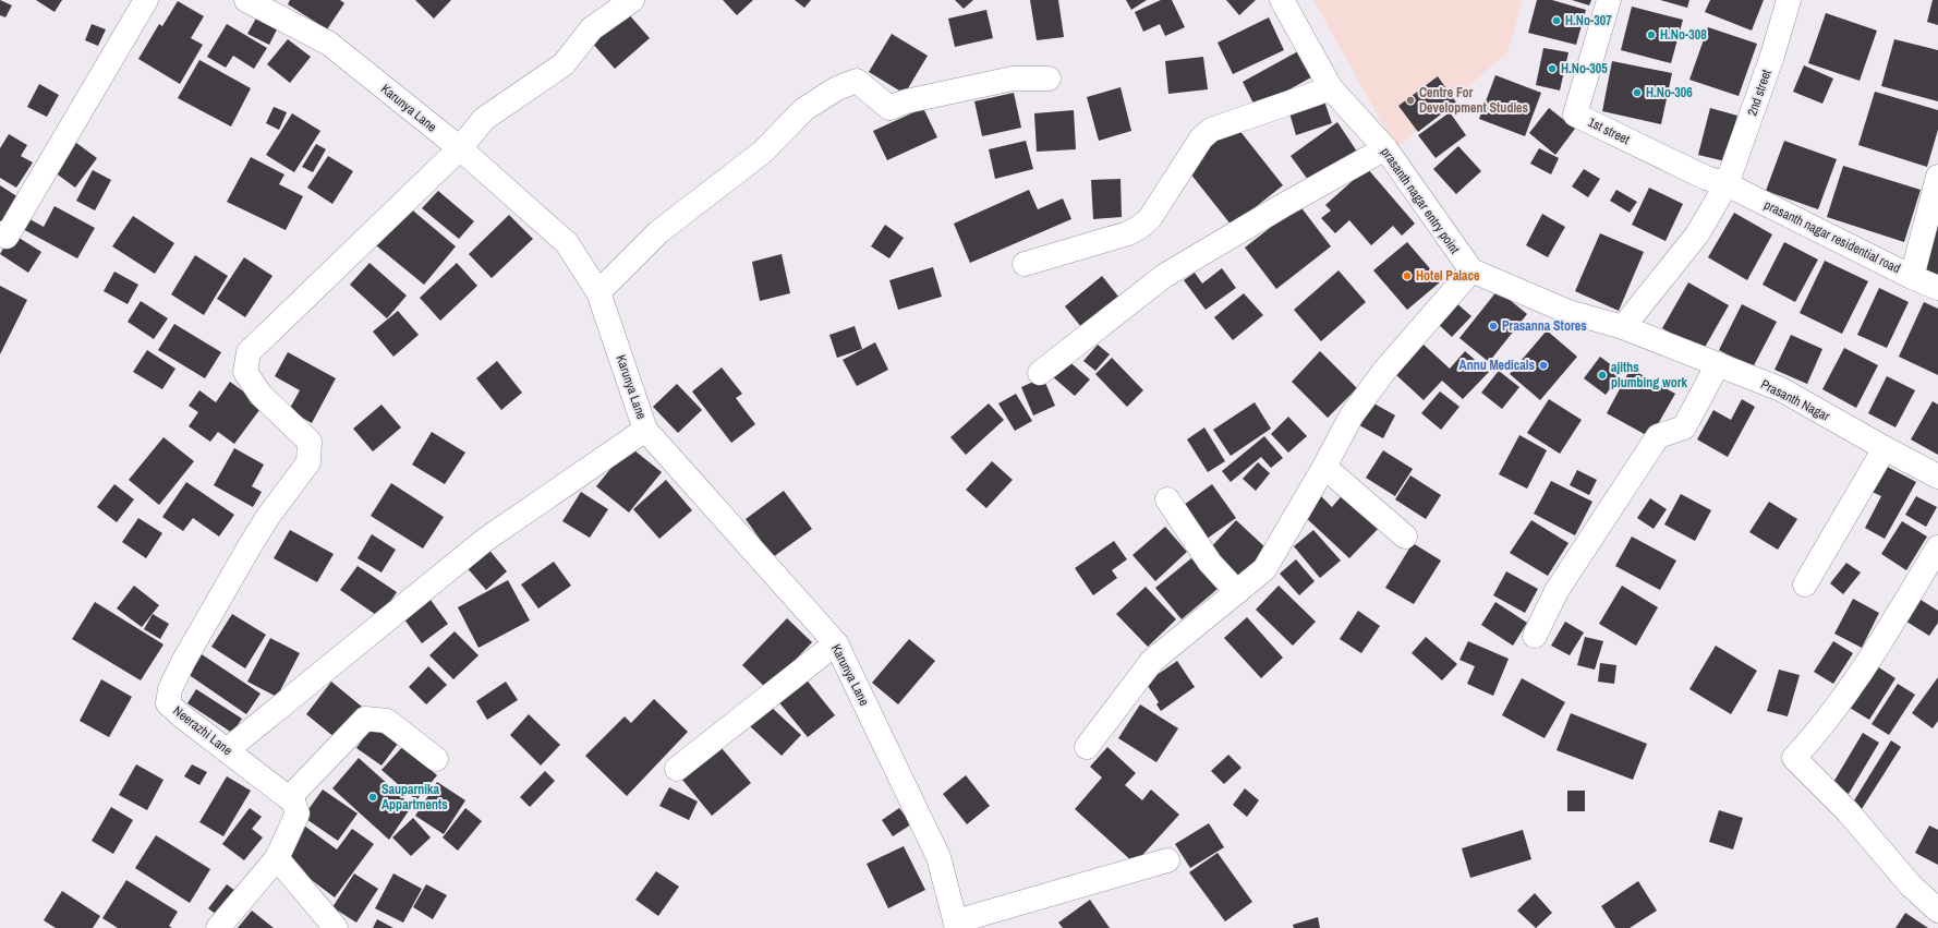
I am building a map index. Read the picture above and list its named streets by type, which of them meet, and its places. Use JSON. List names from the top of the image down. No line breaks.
{"streets":{"street":["2nd street","Karunya Lane","1st street","prasanth nagar entry point","prasanth nagar residential road","Prasanth Nagar","Neerazhi Lane"]},"crossings":[["2nd street","1st street"],["2nd street","prasanth nagar residential road"],["2nd street","Prasanth Nagar"],["Karunya Lane","Neerazhi Lane"],["1st street","prasanth nagar residential road"]],"places":["H.No-307","H.No-308","H.No-305","H.No-306","Centre For Development Studies","Hotel Palace","Prasanna Stores","Annu Medicals","ajiths plumbing work","Sauparnika Appartments"]}
